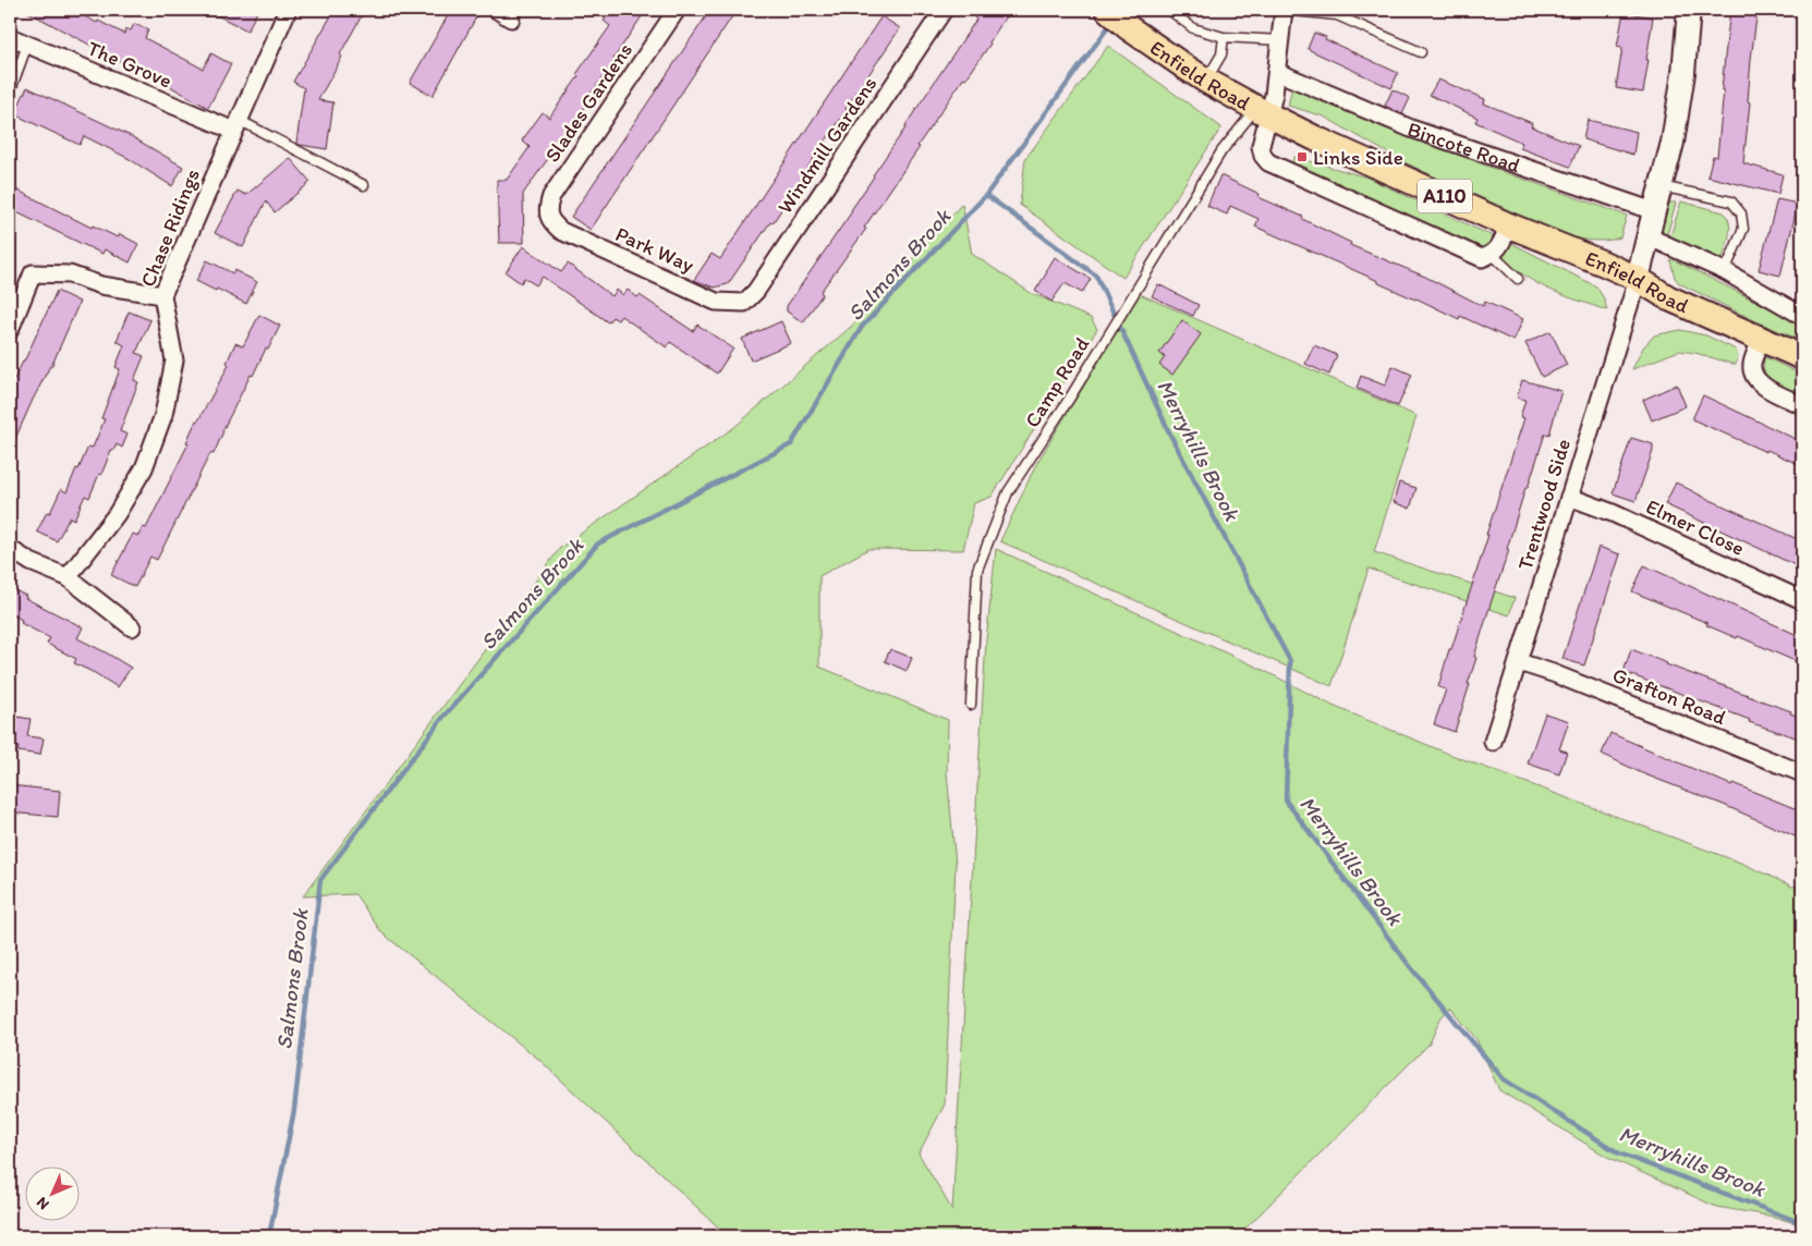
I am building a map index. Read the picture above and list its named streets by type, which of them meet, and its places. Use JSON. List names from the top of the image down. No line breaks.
{"streets":{"main road":["Enfield Road","A110"],"street":["The Grove","Slades Gardens","Windmill Gardens","Bincote Road","Chase Ridings","Park Way","Trentwood Side","Elmer Close","Grafton Road"],"lane":["Camp Road"]},"crossings":[["The Grove","Chase Ridings"],["Enfield Road","Camp Road"],["Enfield Road","Trentwood Side"],["Slades Gardens","Park Way"],["Windmill Gardens","Park Way"],["Trentwood Side","Elmer Close"],["Trentwood Side","Grafton Road"]],"water":["Salmons Brook","Merryhills Brook"],"places":{"transit":["Links Side"]},"north":"bottom left"}
